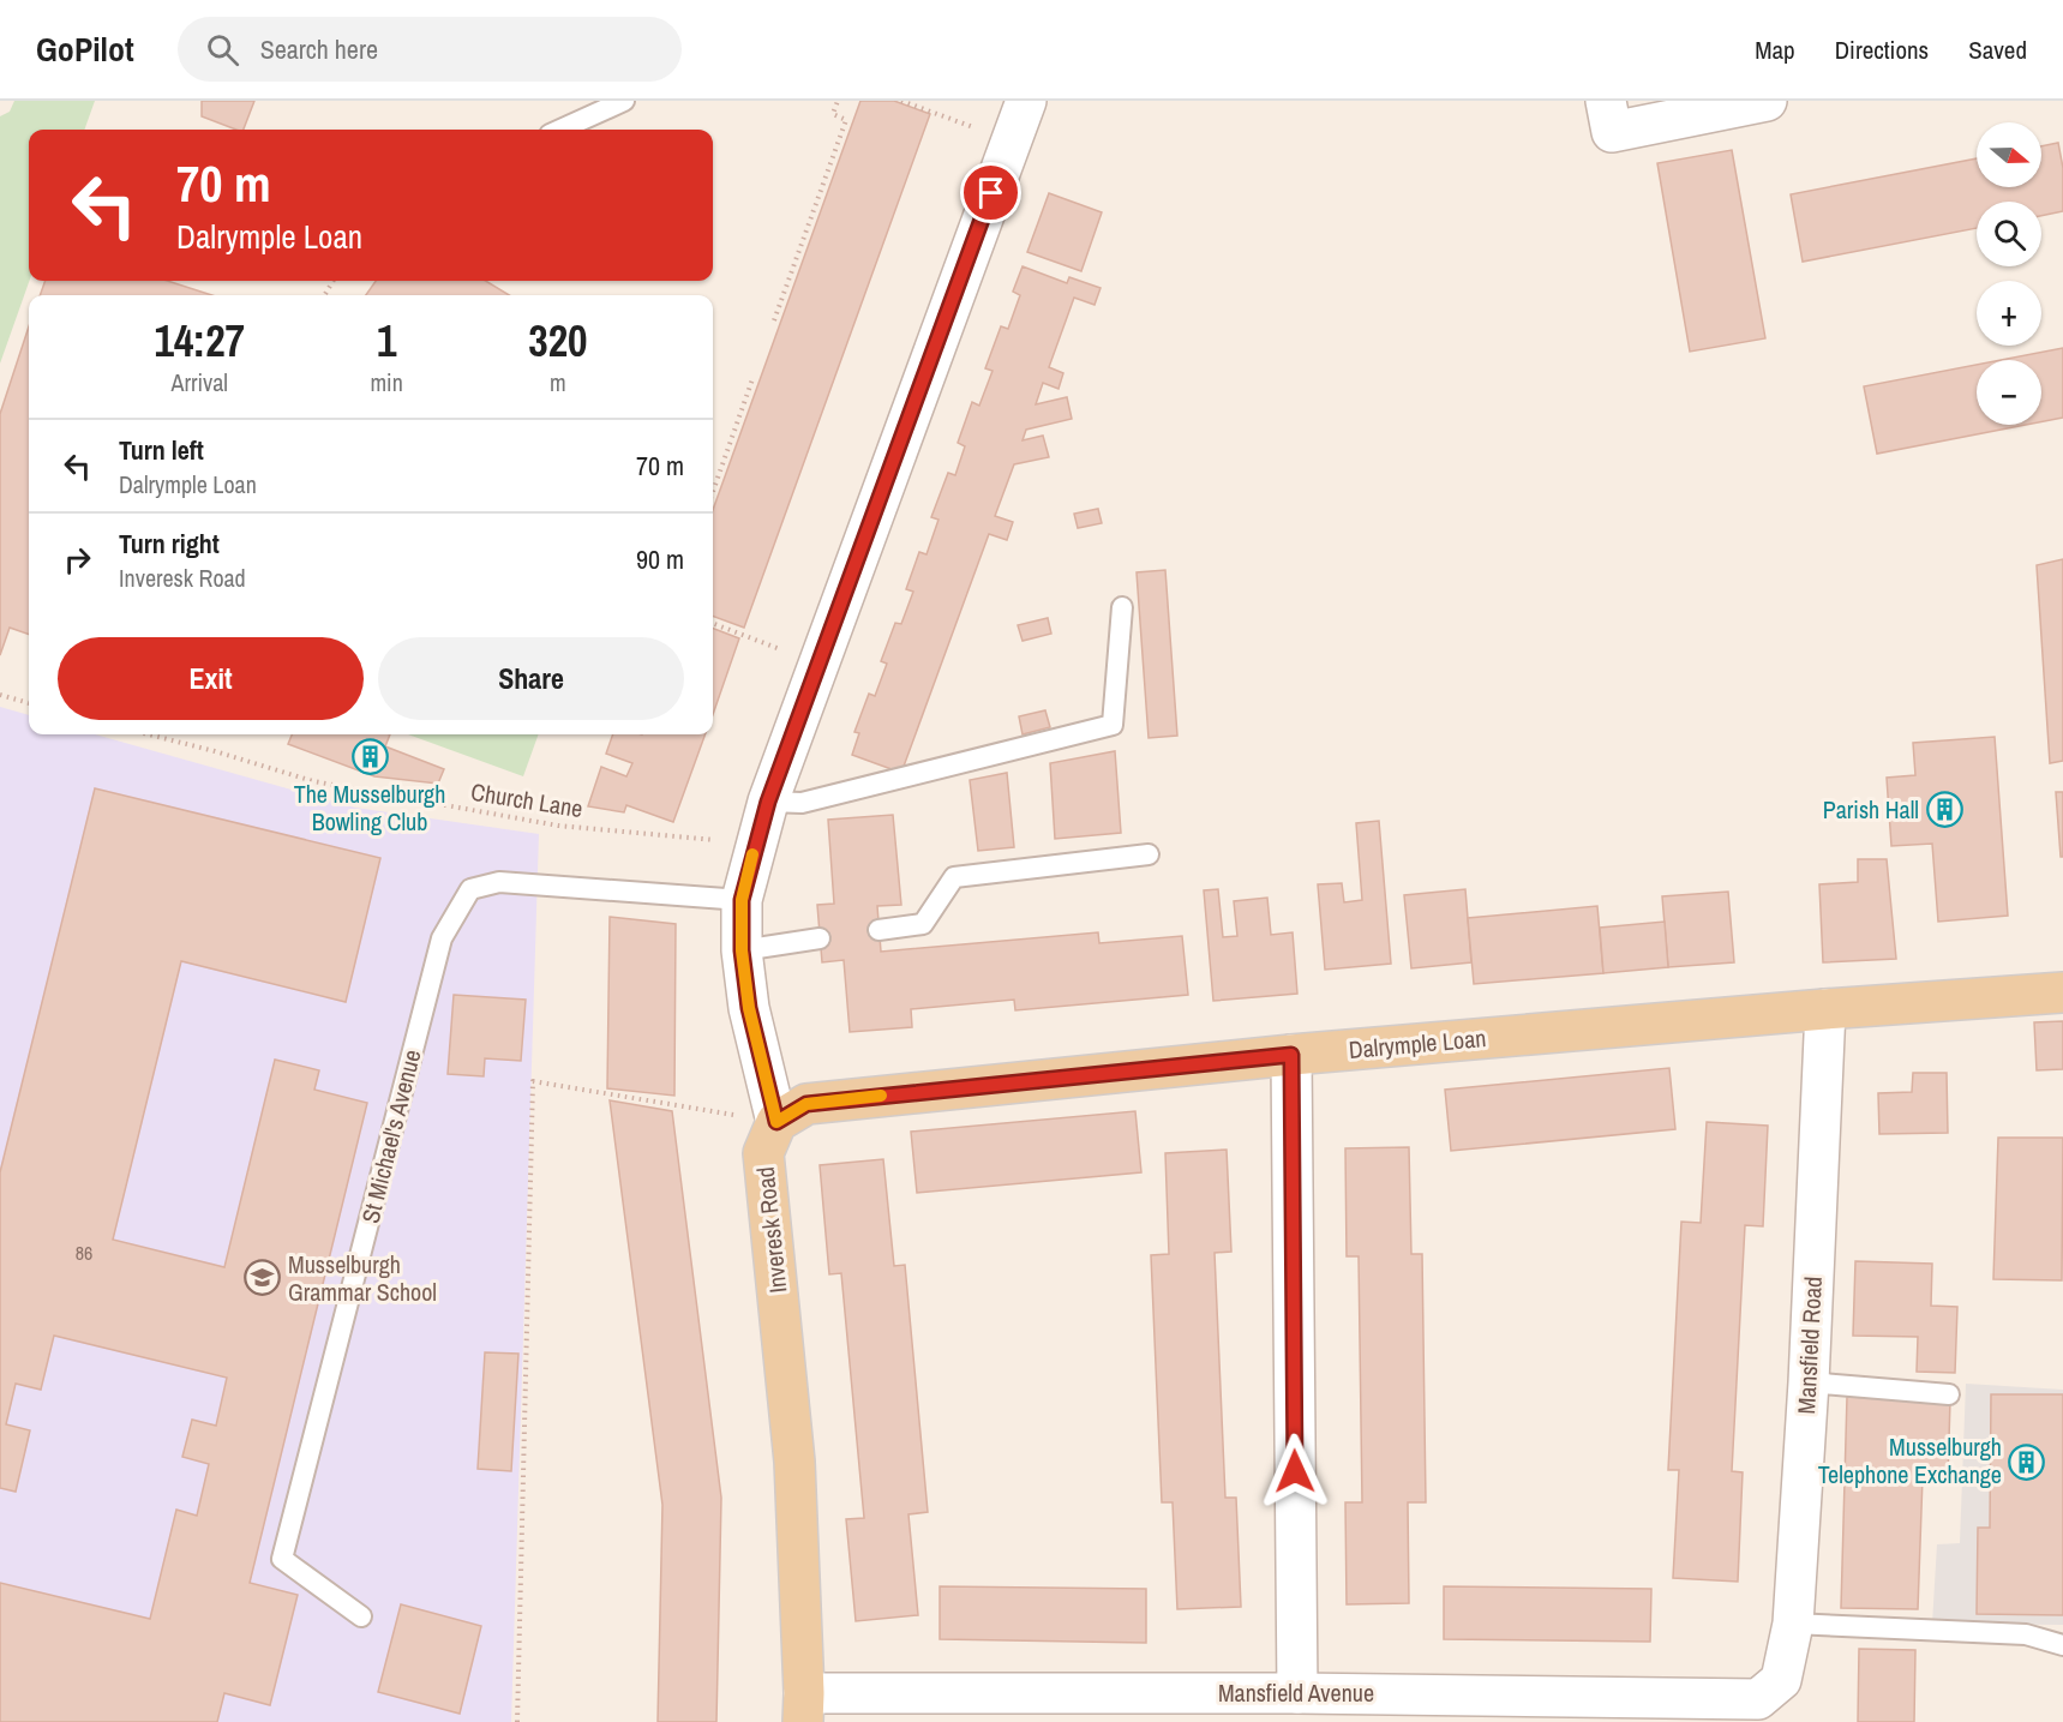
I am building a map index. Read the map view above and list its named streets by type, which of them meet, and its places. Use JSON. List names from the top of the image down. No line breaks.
{"streets":{"main road":["Dalrymple Loan","Inveresk Road"],"street":["Mansfield Road","Mansfield Avenue"],"lane":["St Michael's Avenue"],"path":["Church Lane"]},"crossings":[["Dalrymple Loan","Inveresk Road"],["Dalrymple Loan","Mansfield Road"],["Inveresk Road","Mansfield Avenue"],["Mansfield Road","Mansfield Avenue"]],"places":{"building":["The Musselburgh Bowling Club","Parish Hall","Musselburgh Telephone Exchange"],"school or university":["Musselburgh Grammar School"]},"house_numbers":["86"],"north":"right","page":{"header":"GoPilot","search":"Search here","nav":["Map","Directions","Saved"],"map_buttons":["+","−"],"turn":["70 m","Dalrymple Loan"],"eta":["14:27","Arrival","1","min","320","m"],"list":[{"name":"Turn left","note":"Dalrymple Loan","value":"70 m"},{"name":"Turn right","note":"Inveresk Road","value":"90 m"}],"buttons":["Exit","Share"]}}
